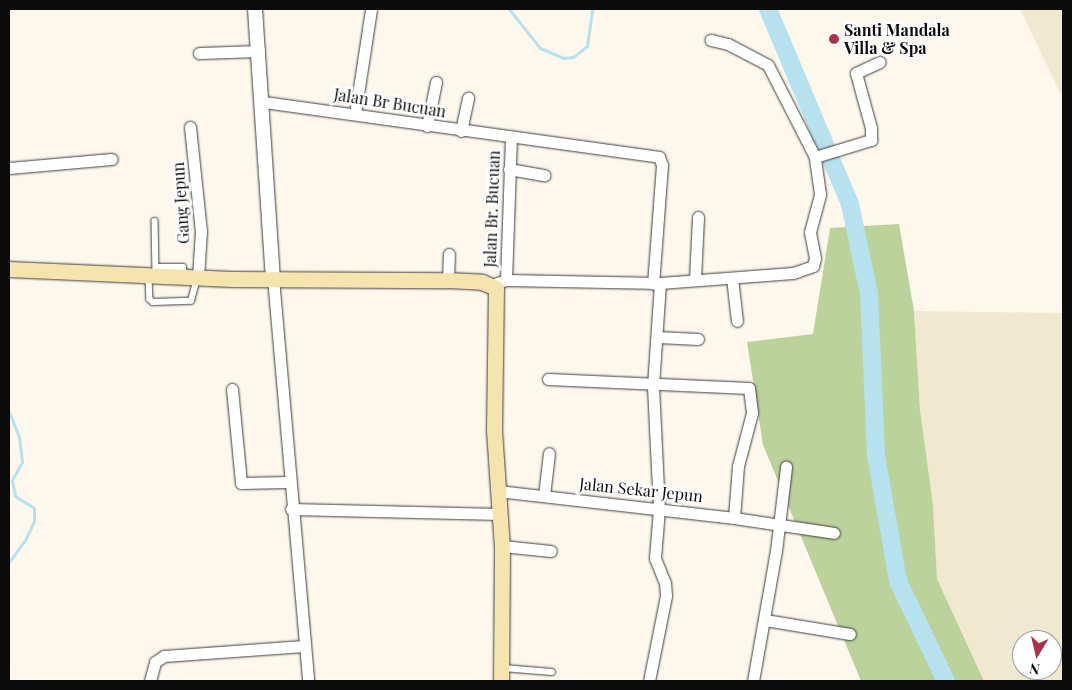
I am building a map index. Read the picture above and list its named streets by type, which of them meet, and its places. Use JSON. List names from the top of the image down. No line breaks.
{"streets":{"street":["Jalan Br Bucuan","Gang Jepun","Jalan Br. Bucuan","Jalan Sekar Jepun"]},"crossings":[["Jalan Br Bucuan","Jalan Br. Bucuan"]],"places":["Santi Mandala Villa & Spa"],"north":"bottom"}
